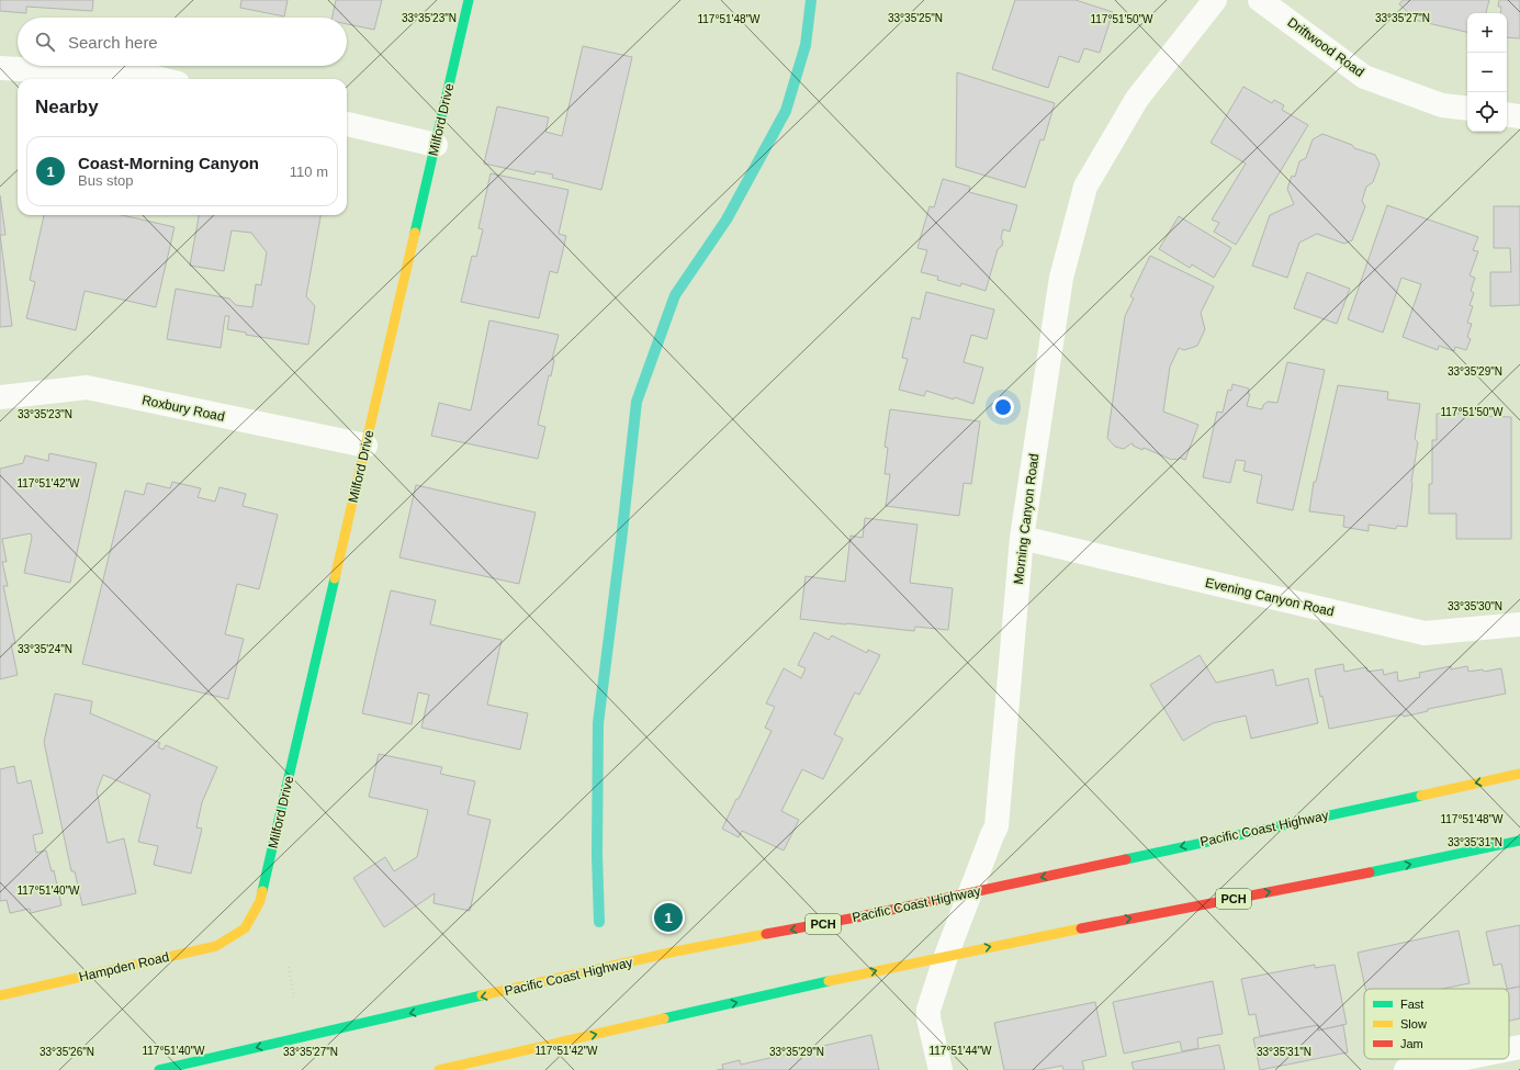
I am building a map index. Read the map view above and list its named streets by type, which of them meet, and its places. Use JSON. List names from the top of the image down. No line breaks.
{"streets":{"main road":["Milford Drive","Pacific Coast Highway","PCH","Hampden Road"],"street":["Driftwood Road","Roxbury Road","Morning Canyon Road","Evening Canyon Road"]},"crossings":[["Milford Drive","Roxbury Road"],["Milford Drive","Hampden Road"],["Morning Canyon Road","Evening Canyon Road"],["Morning Canyon Road","Pacific Coast Highway"],["Morning Canyon Road","PCH"]],"legend":["Fast","Slow","Jam"],"page":{"map_buttons":["+","−"],"search":"Search here","heading":"Nearby","list":[{"mark":"1","name":"Coast-Morning Canyon","note":"Bus stop","value":"110 m"}],"pins":"1"},"coordinates":["33°35'23\"N","33°35'25\"N","33°35'27\"N","117°51'48\"W","117°51'50\"W","33°35'29\"N","117°51'42\"W","33°35'30\"N","33°35'24\"N","33°35'31\"N","117°51'40\"W","117°51'44\"W","33°35'26\"N"]}
